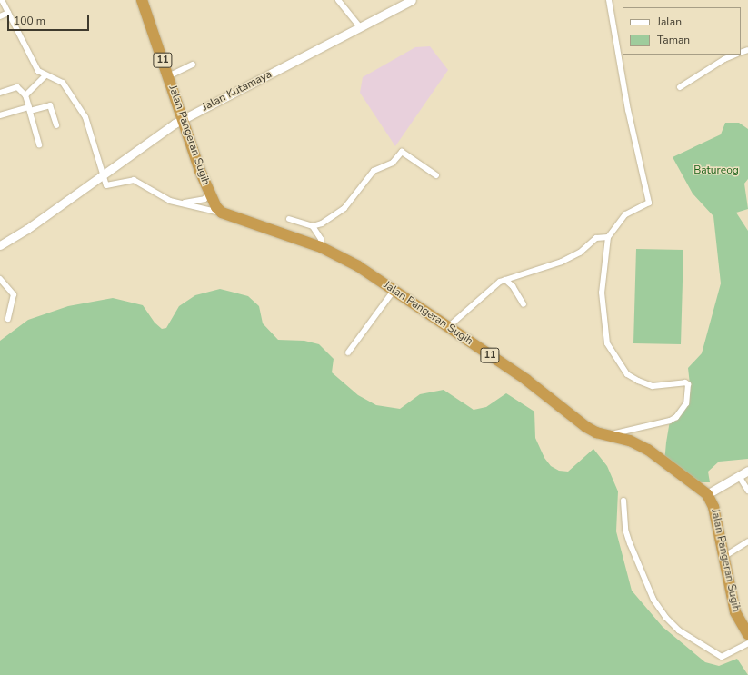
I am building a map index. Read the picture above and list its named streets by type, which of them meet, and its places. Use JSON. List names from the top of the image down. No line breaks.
{"streets":{"highway":["11","Jalan Pangeran Sugih"],"main road":["Jalan Kutamaya"]},"crossings":[["Jalan Kutamaya","Jalan Pangeran Sugih"]],"parks":["Batureog"],"legend":["Jalan","Taman"],"scale_bar":"100 m"}
